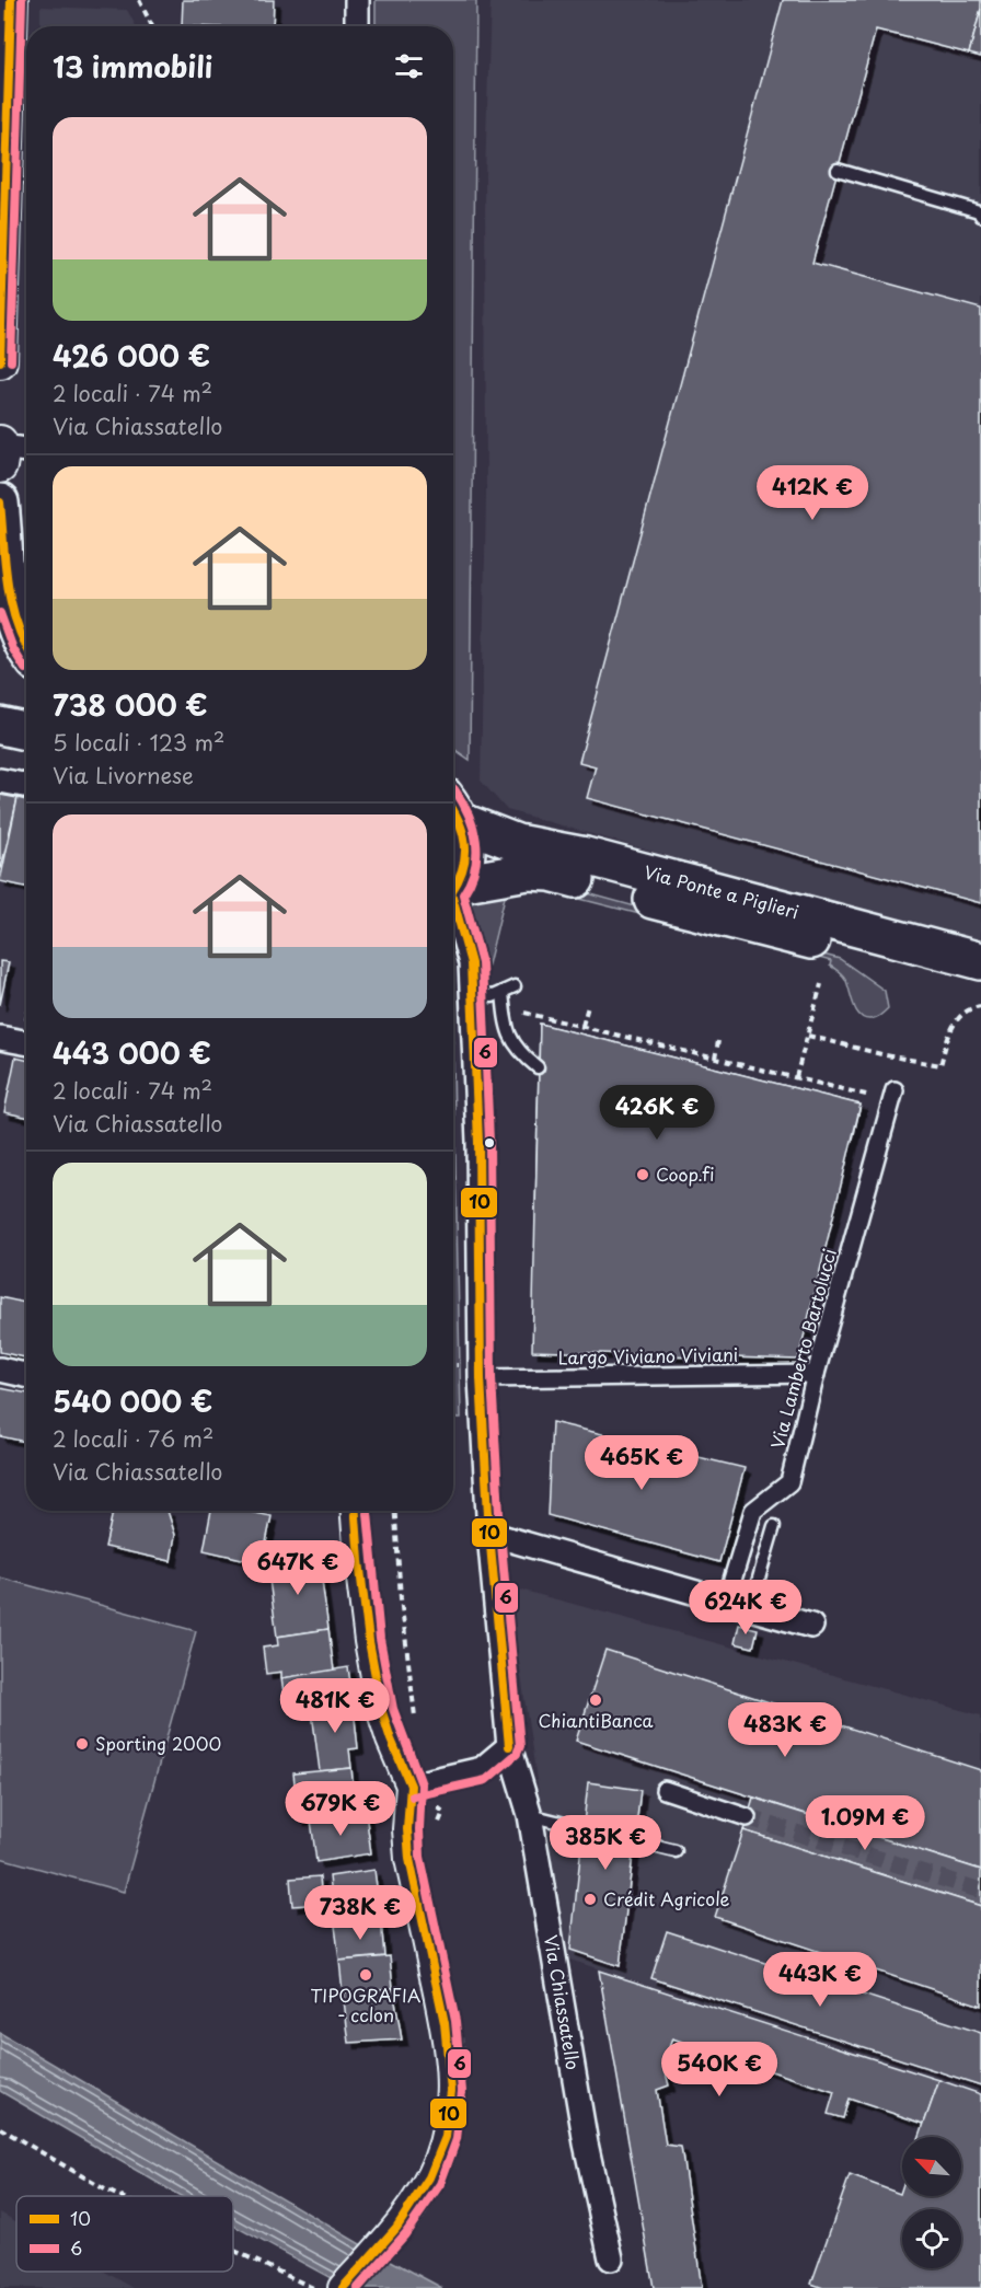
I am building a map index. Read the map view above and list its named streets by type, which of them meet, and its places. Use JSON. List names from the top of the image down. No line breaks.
{"streets":{"main road":["Via Ponte a Piglieri"],"street":["Via Lamberto Bartolucci","Largo Viviano Viviani","Via Chiassatello"]},"crossings":[["Via Lamberto Bartolucci","Largo Viviano Viviani"],["Largo Viviano Viviani","Via Chiassatello"]],"places":["Coop.fi","ChiantiBanca","Sporting 2000","Crédit Agricole","TIPOGRAFIA - cclon"],"lines":["transit line 10","transit line 6"],"legend":["10","6"],"north":"top left","page":{"heading":"13 immobili","list":[{"name":"426 000 €","note":"2 locali · 74 m² · Via Chiassatello"},{"name":"738 000 €","note":"5 locali · 123 m² · Via Livornese"},{"name":"443 000 €","note":"2 locali · 74 m² · Via Chiassatello"},{"name":"540 000 €","note":"2 locali · 76 m² · Via Chiassatello"}],"price":["412K €","426K €","465K €","647K €","624K €","481K €","483K €","679K €","1.09M €","385K €","738K €","443K €","540K €"]}}
